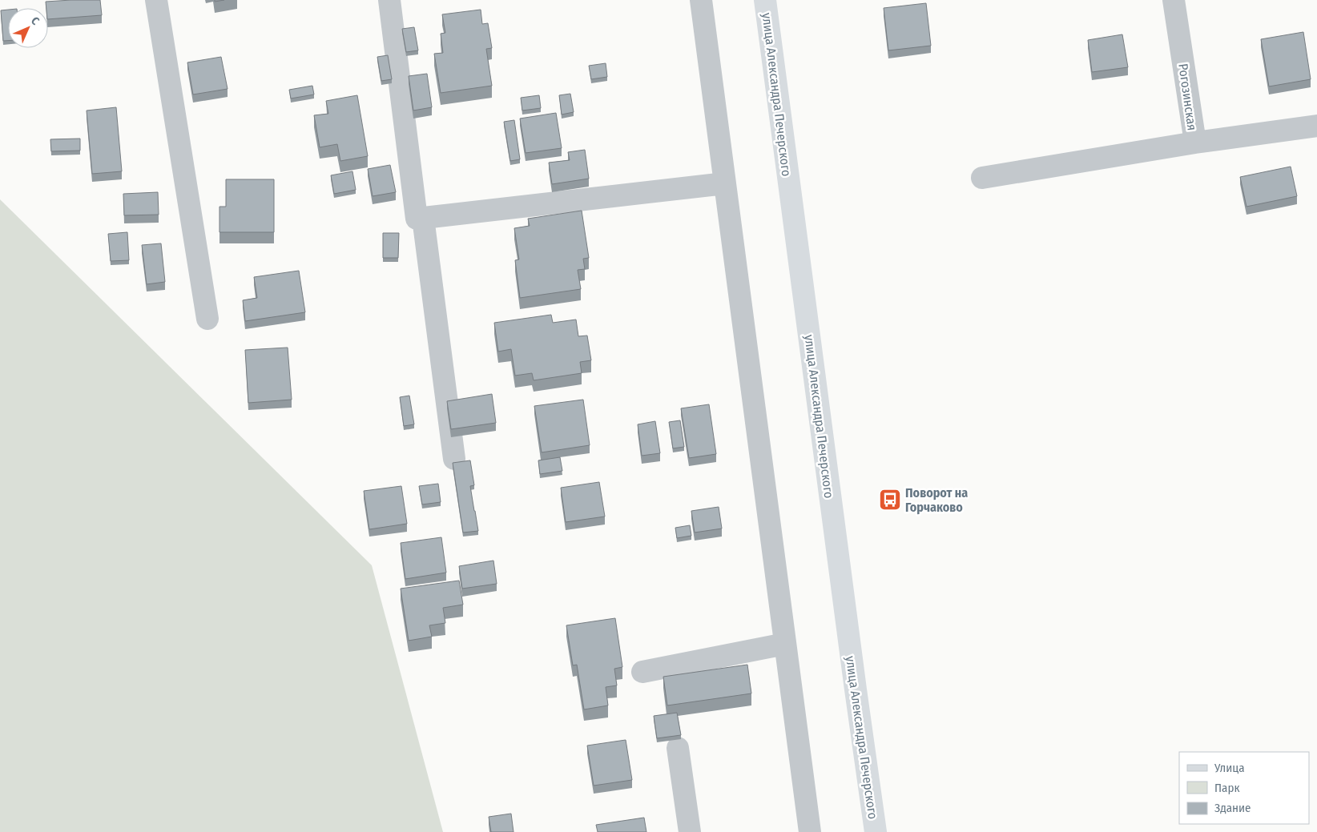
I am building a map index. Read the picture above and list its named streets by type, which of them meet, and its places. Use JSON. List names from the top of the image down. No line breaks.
{"streets":{"main road":["улица Александра Печерского"],"street":["Рогозинская"]},"places":{"bus stop":["Поворот на Горчаково"]},"legend":["Улица","Парк","Здание"],"north":"top right"}
